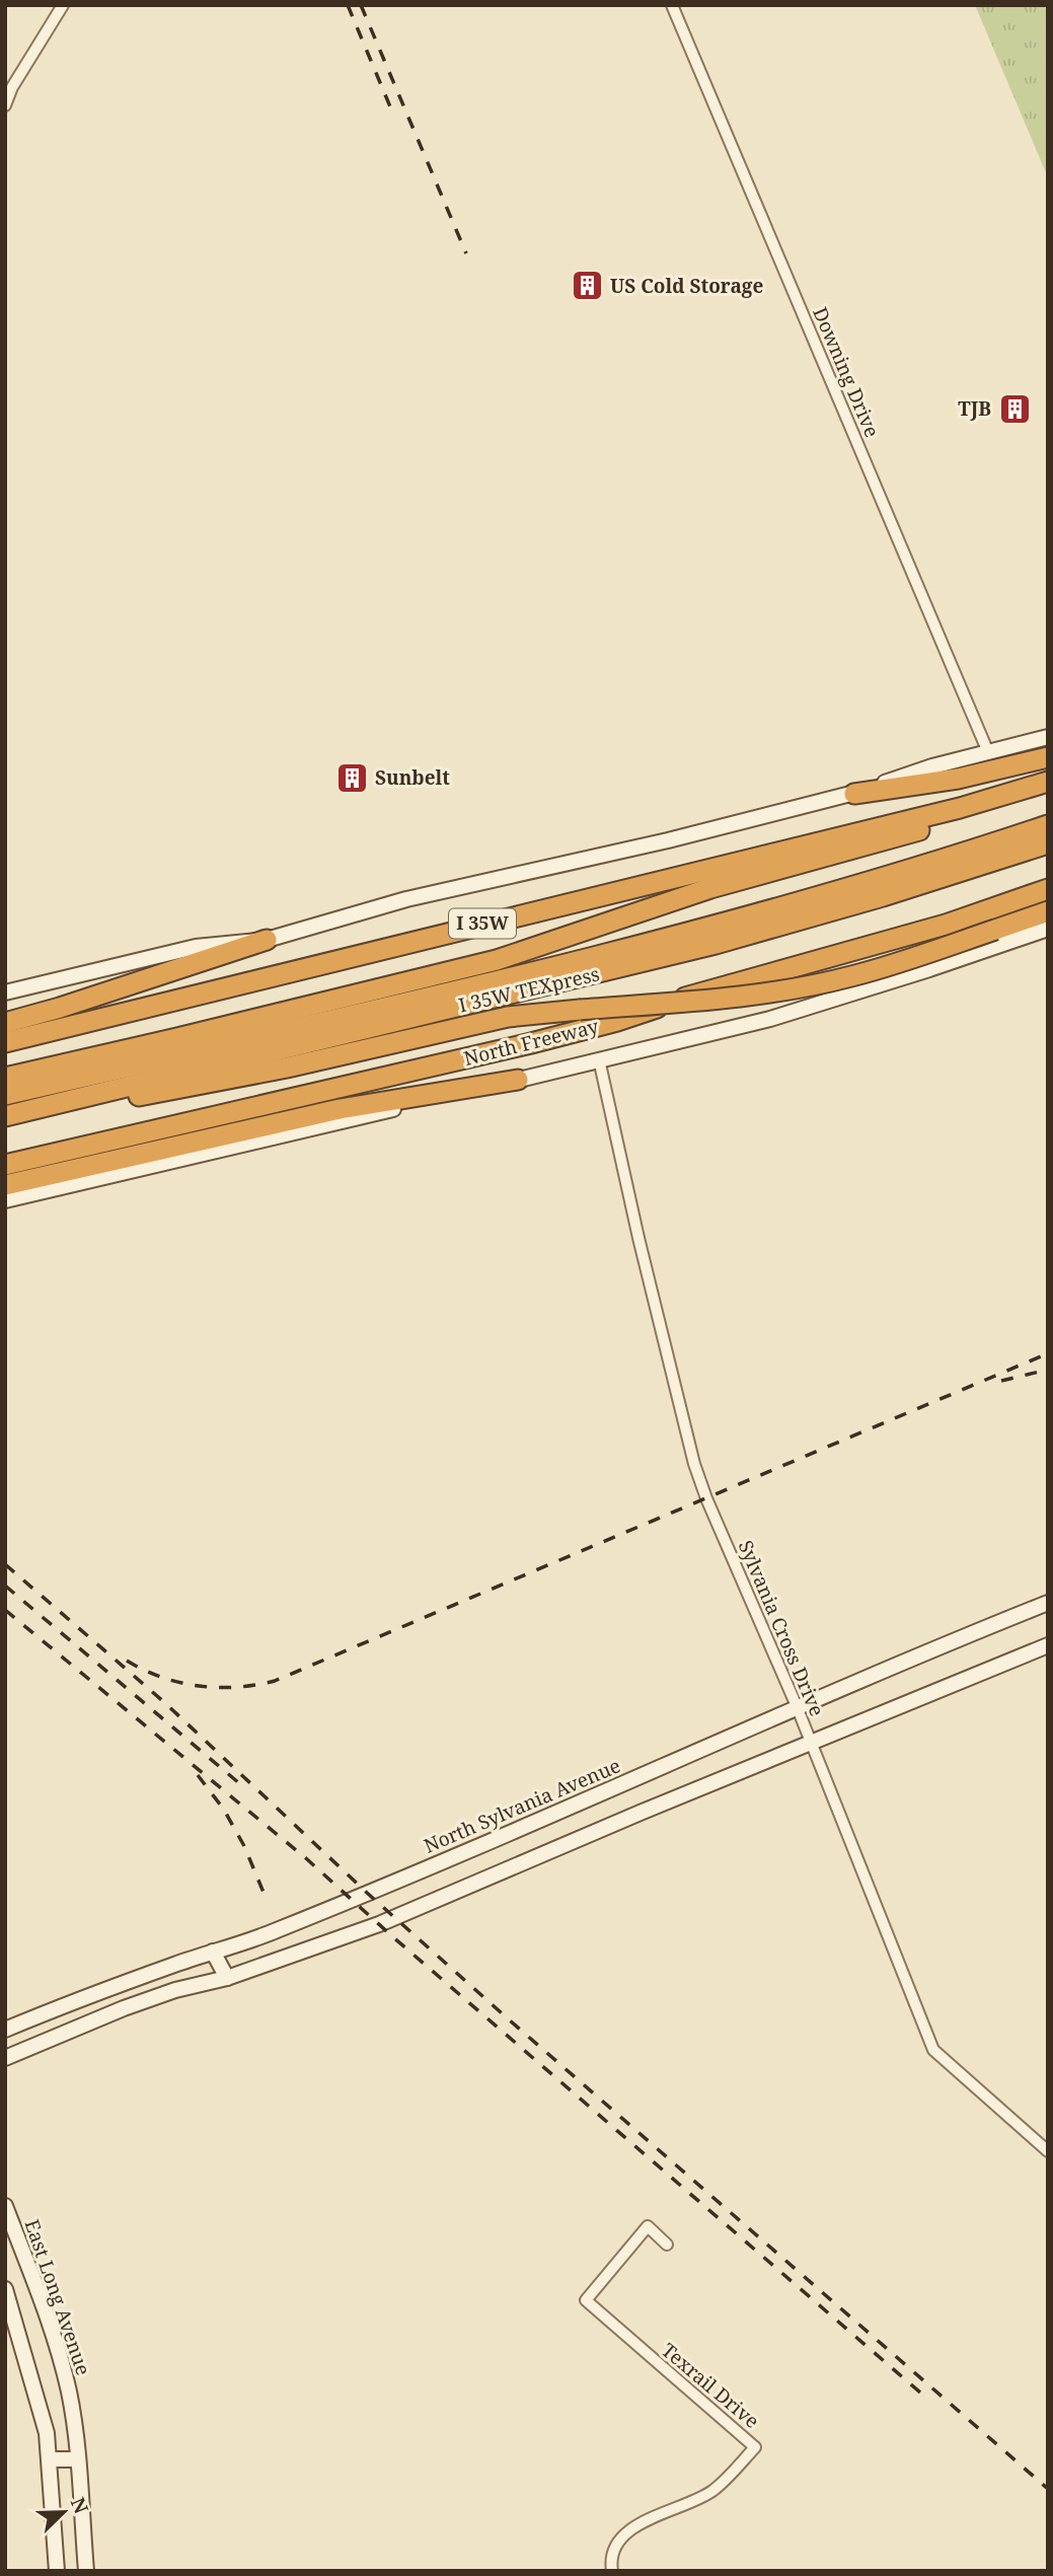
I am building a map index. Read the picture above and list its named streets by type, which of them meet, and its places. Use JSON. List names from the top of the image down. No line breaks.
{"streets":{"highway":["I 35W","I 35W TEXpress","North Freeway"],"main road":["North Sylvania Avenue","East Long Avenue"],"street":["Downing Drive","Sylvania Cross Drive","Texrail Drive"]},"crossings":[["North Freeway","Sylvania Cross Drive"],["Sylvania Cross Drive","North Sylvania Avenue"]],"places":{"building":["US Cold Storage","TJB","Sunbelt"]},"north":"top right"}
